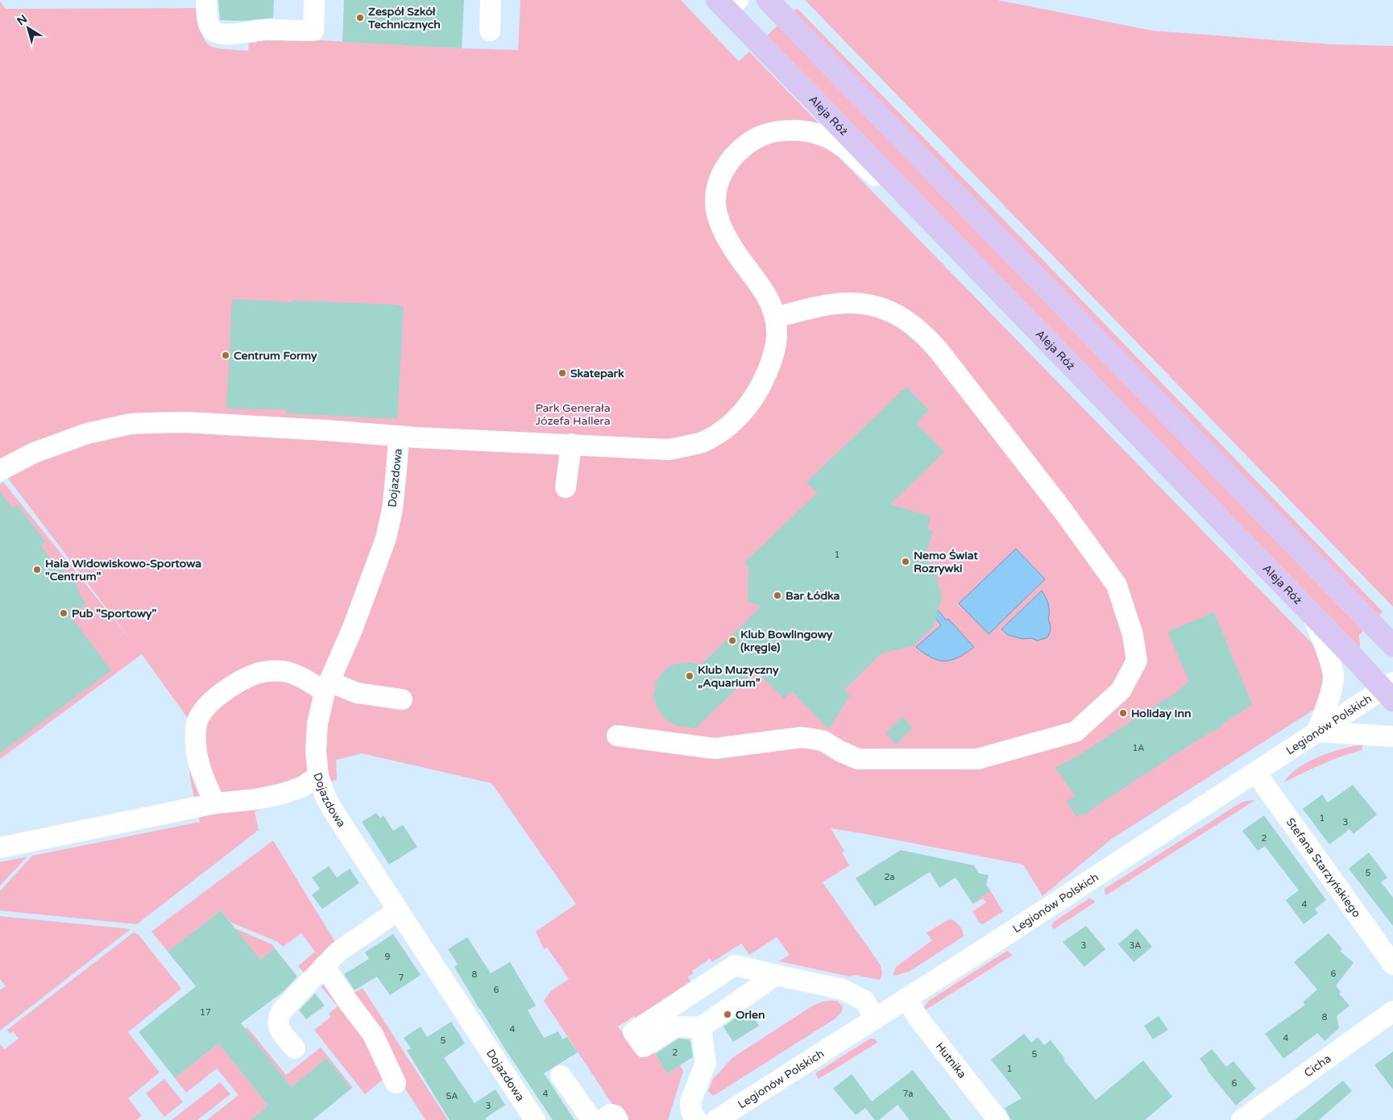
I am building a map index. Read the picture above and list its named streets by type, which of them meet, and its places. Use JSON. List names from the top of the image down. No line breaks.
{"streets":{"main road":["Aleja Róż"],"street":["Dojazdowa","Legionów Polskich","Stefana Starzyńskiego","Hutnika","Cicha"]},"crossings":[["Aleja Róż","Legionów Polskich"],["Legionów Polskich","Stefana Starzyńskiego"],["Legionów Polskich","Hutnika"]],"parks":["Park Generała Józefa Hallera"],"places":["Zespół Szkół Technicznych","Centrum Formy","Skatepark","Nemo Świat Rozrywki","Hala Widowiskowo-Sportowa \"Centrum\"","Bar Łódka","Pub \"Sportowy\"","Klub Bowlingowy (kręgle)","Klub Muzyczny „Aquarium”","Holiday Inn","Orlen"],"house_numbers":["1","1A","1","3","2","5","2a","4","3","3A","9","6","8","7","6","17","8","4","4","5","2","5","1","6","4","7a","5A","3"],"north":"top left"}
